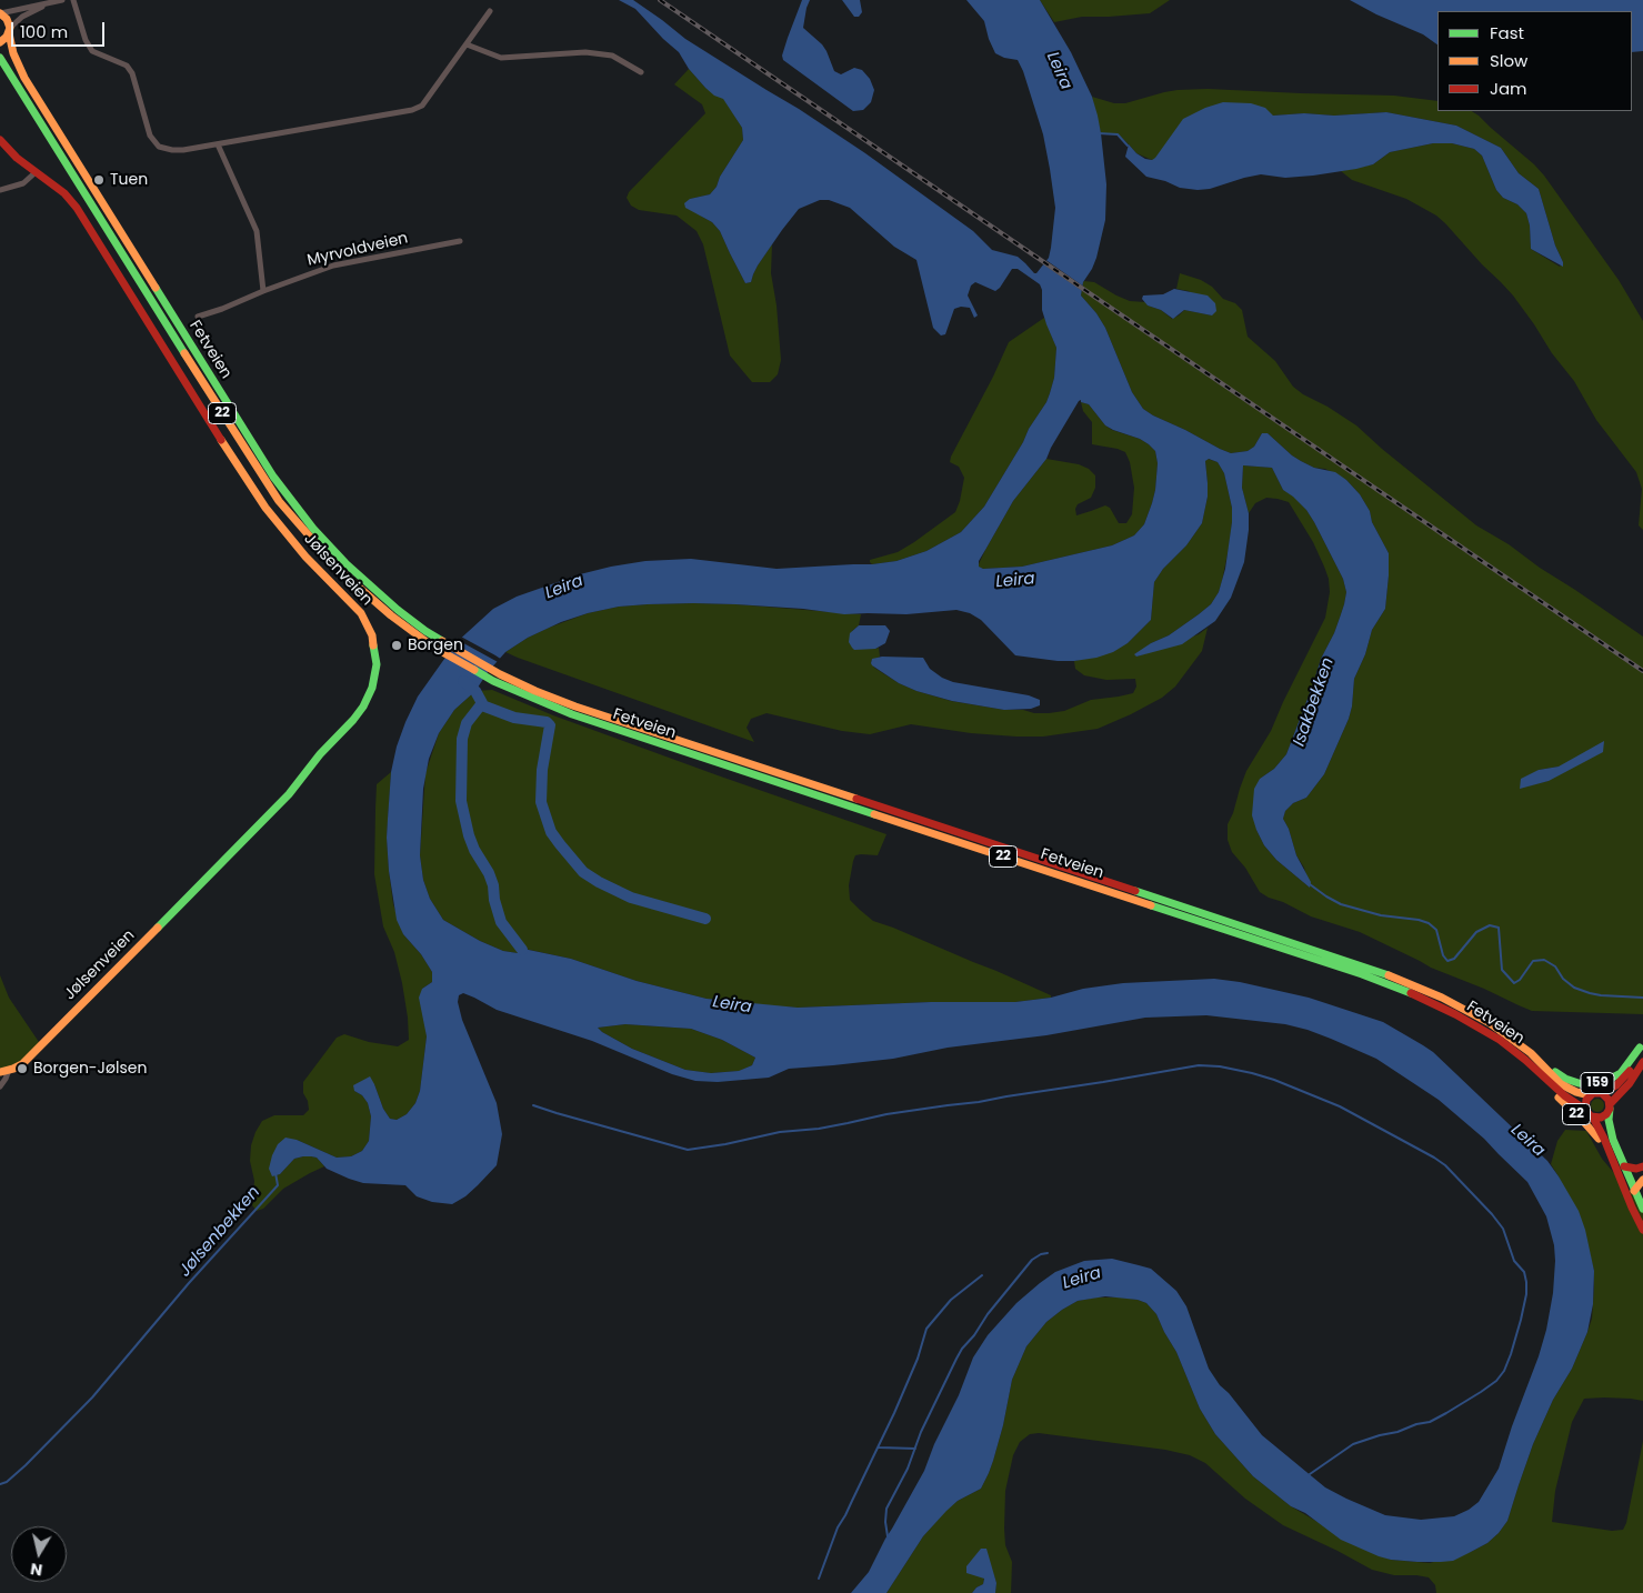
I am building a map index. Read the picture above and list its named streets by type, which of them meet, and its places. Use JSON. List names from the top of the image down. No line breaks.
{"streets":{"main road":["Fetveien","22","Jølsenveien","159"],"street":["Myrvoldveien"]},"crossings":[["Fetveien","22"],["Fetveien","159"],["22","159"]],"water":["Leira","Isakbekken","Jølsenbekken"],"places":["Tuen","Borgen","Borgen-Jølsen"],"legend":["Fast","Slow","Jam"],"scale_bar":"100 m","north":"bottom"}
